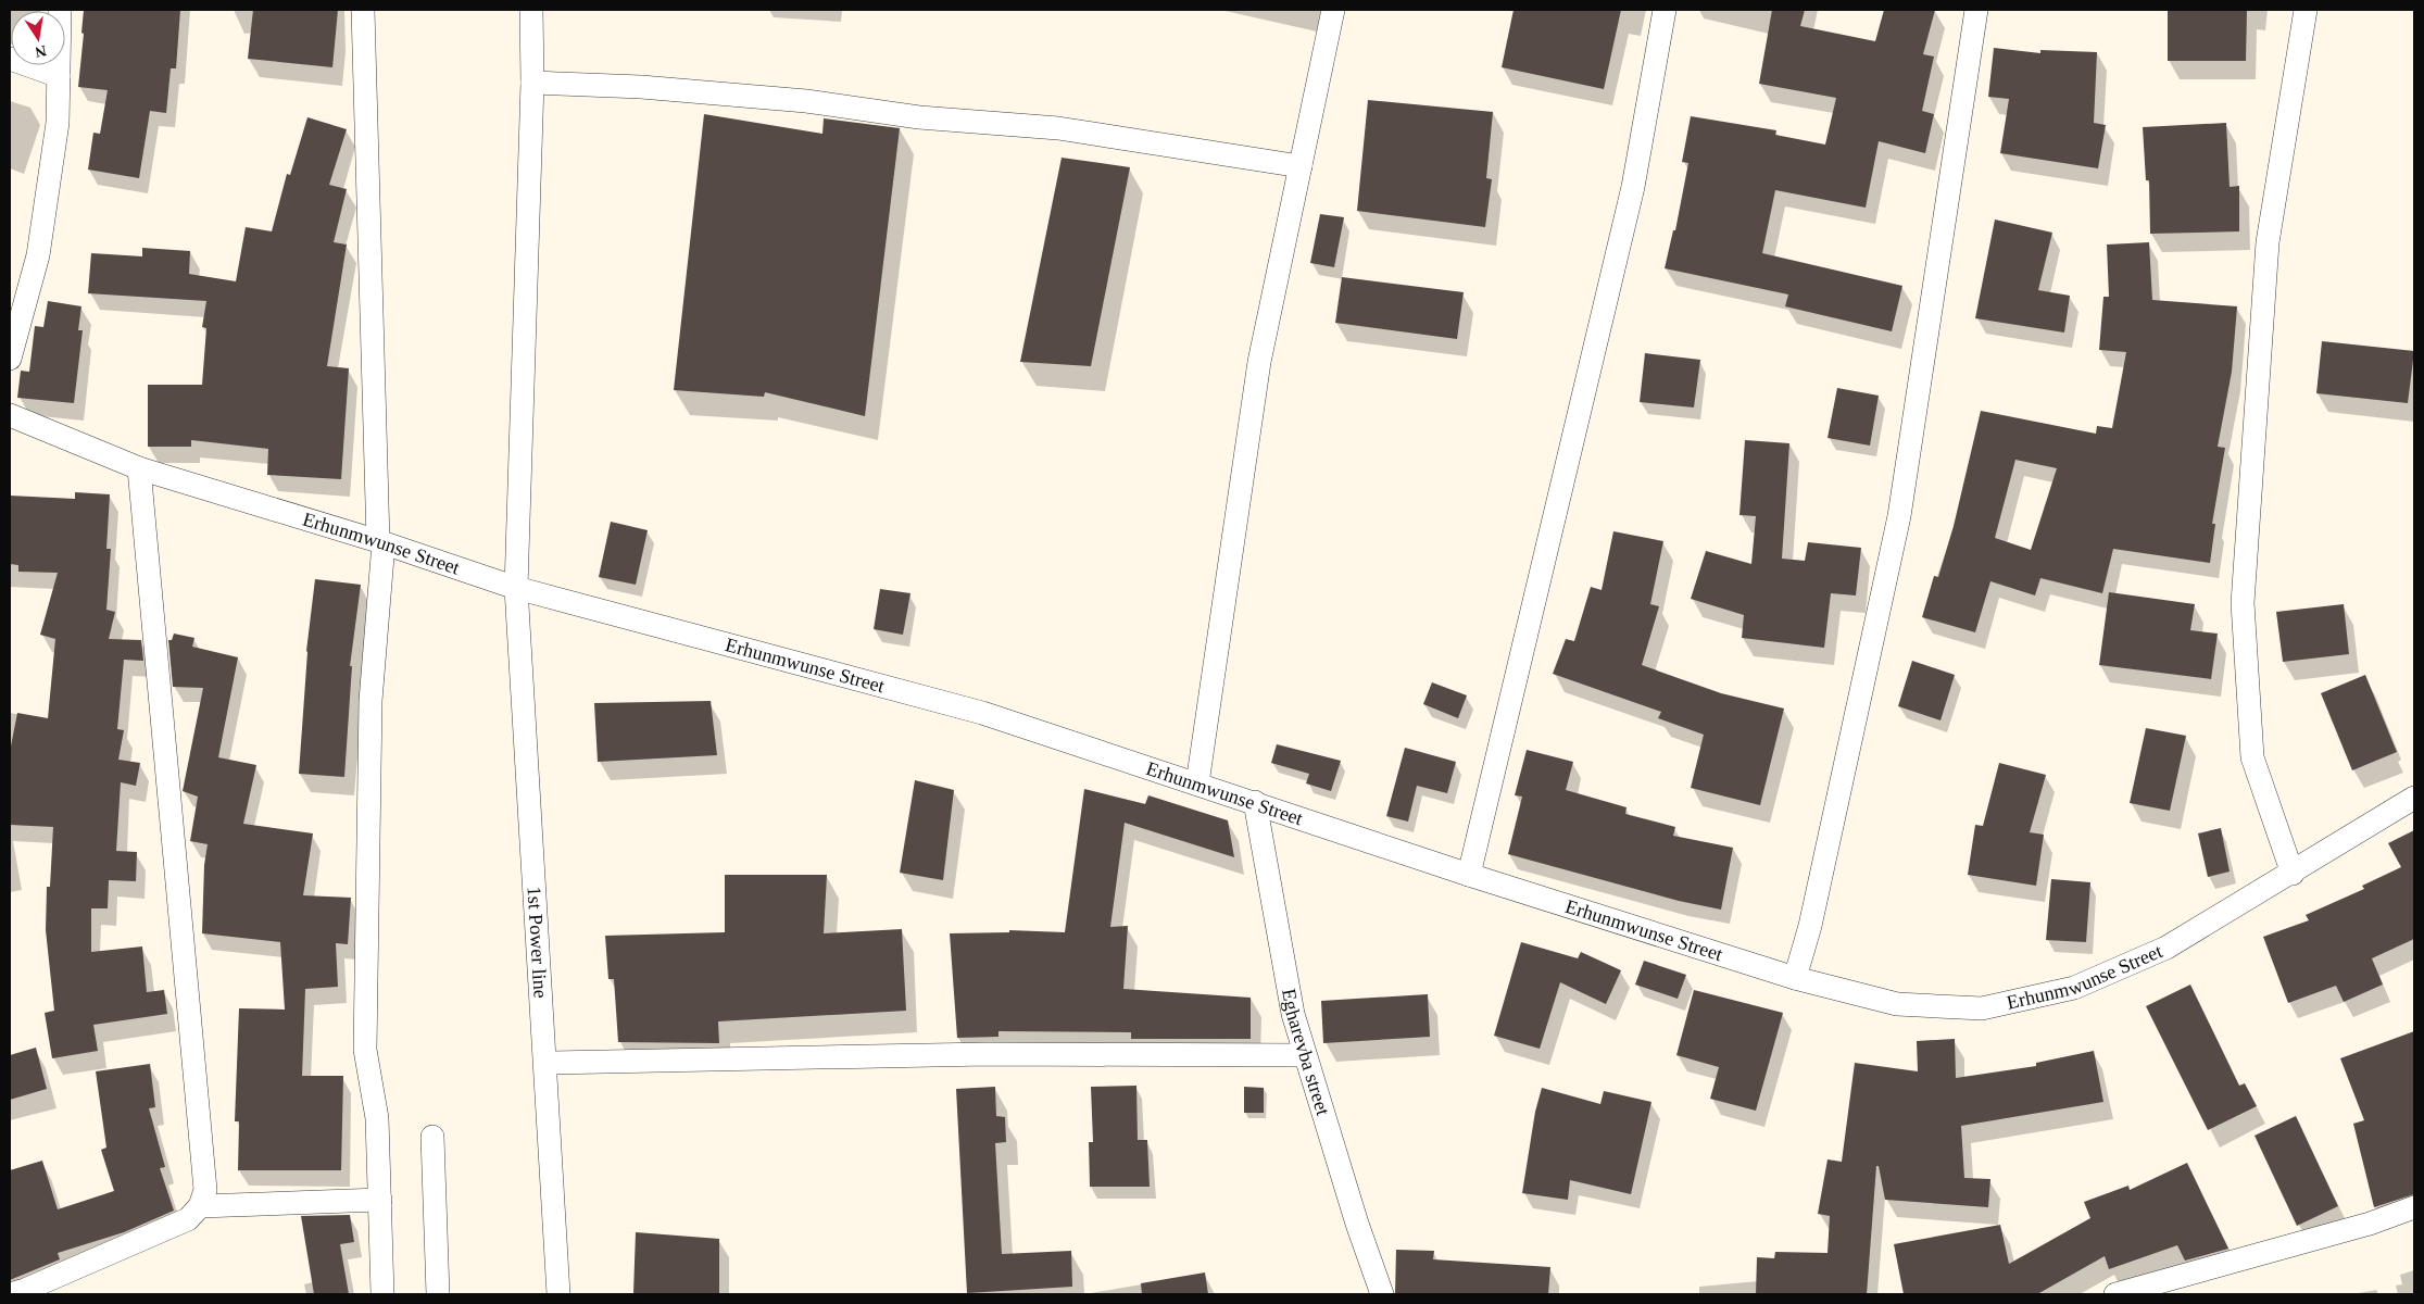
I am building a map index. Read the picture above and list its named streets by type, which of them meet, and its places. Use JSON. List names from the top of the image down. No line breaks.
{"streets":{"street":["Erhunmwunse Street","1st Power line","Egharevba street"]},"crossings":[["Erhunmwunse Street","1st Power line"],["Erhunmwunse Street","Egharevba street"]],"north":"bottom"}
